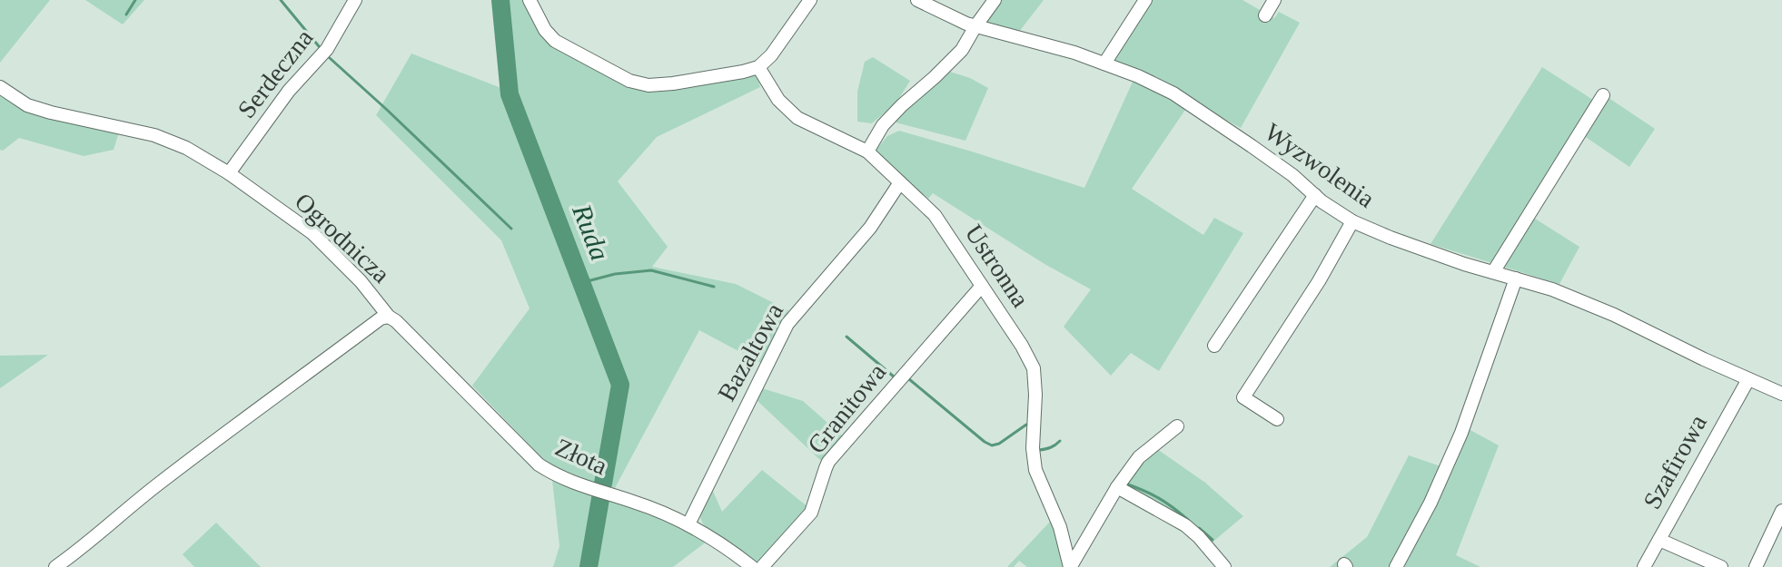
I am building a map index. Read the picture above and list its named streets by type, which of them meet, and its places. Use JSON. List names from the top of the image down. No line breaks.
{"streets":{"street":["Serdeczna","Wyzwolenia","Ogrodnicza","Ustronna","Bazaltowa","Granitowa","Złota","Szafirowa"]},"crossings":[["Serdeczna","Ogrodnicza"],["Wyzwolenia","Szafirowa"],["Ogrodnicza","Złota"],["Ustronna","Bazaltowa"],["Ustronna","Granitowa"],["Bazaltowa","Złota"]],"water":["Ruda"]}
